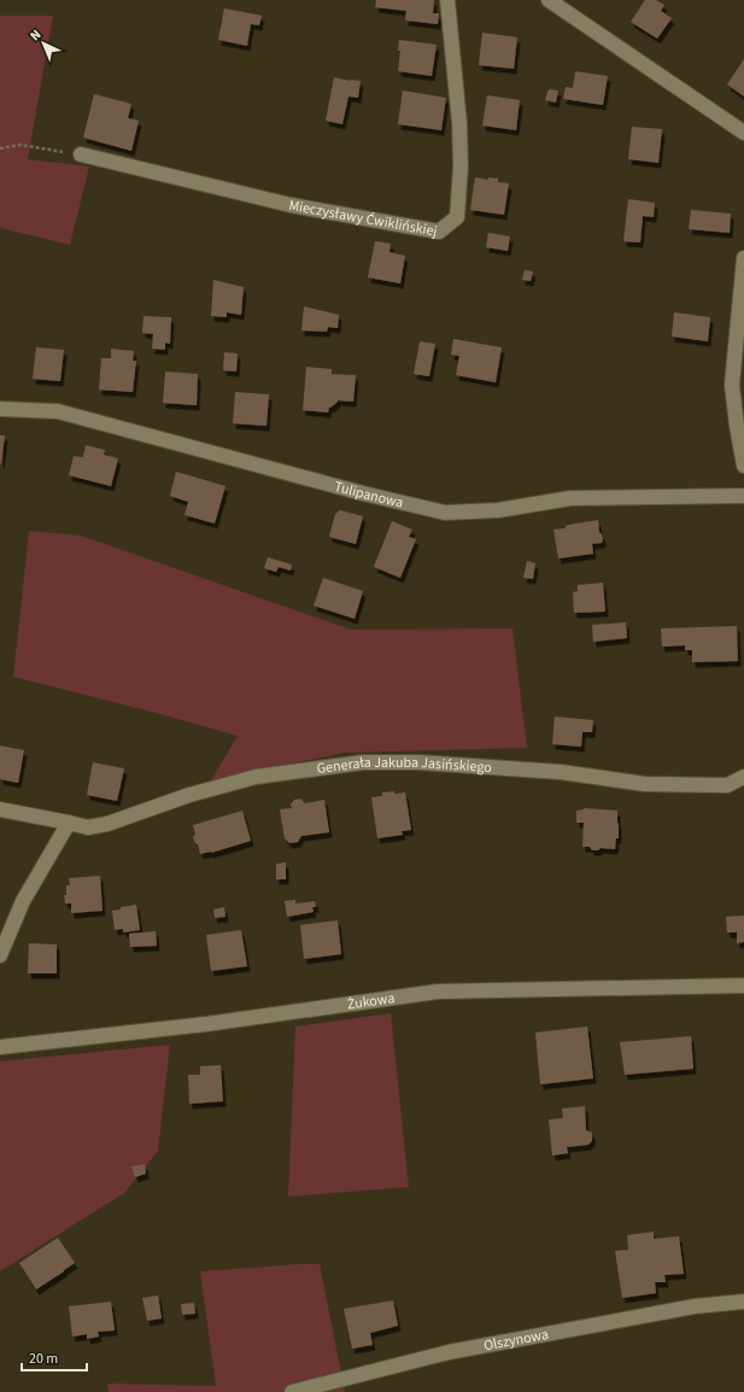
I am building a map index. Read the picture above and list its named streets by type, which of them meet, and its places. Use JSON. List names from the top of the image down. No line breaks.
{"streets":{"street":["Mieczysławy Ćwiklińskiej","Tulipanowa","Generała Jakuba Jasińskiego","Żukowa","Olszynowa"]},"scale_bar":"20 m","north":"top left"}
